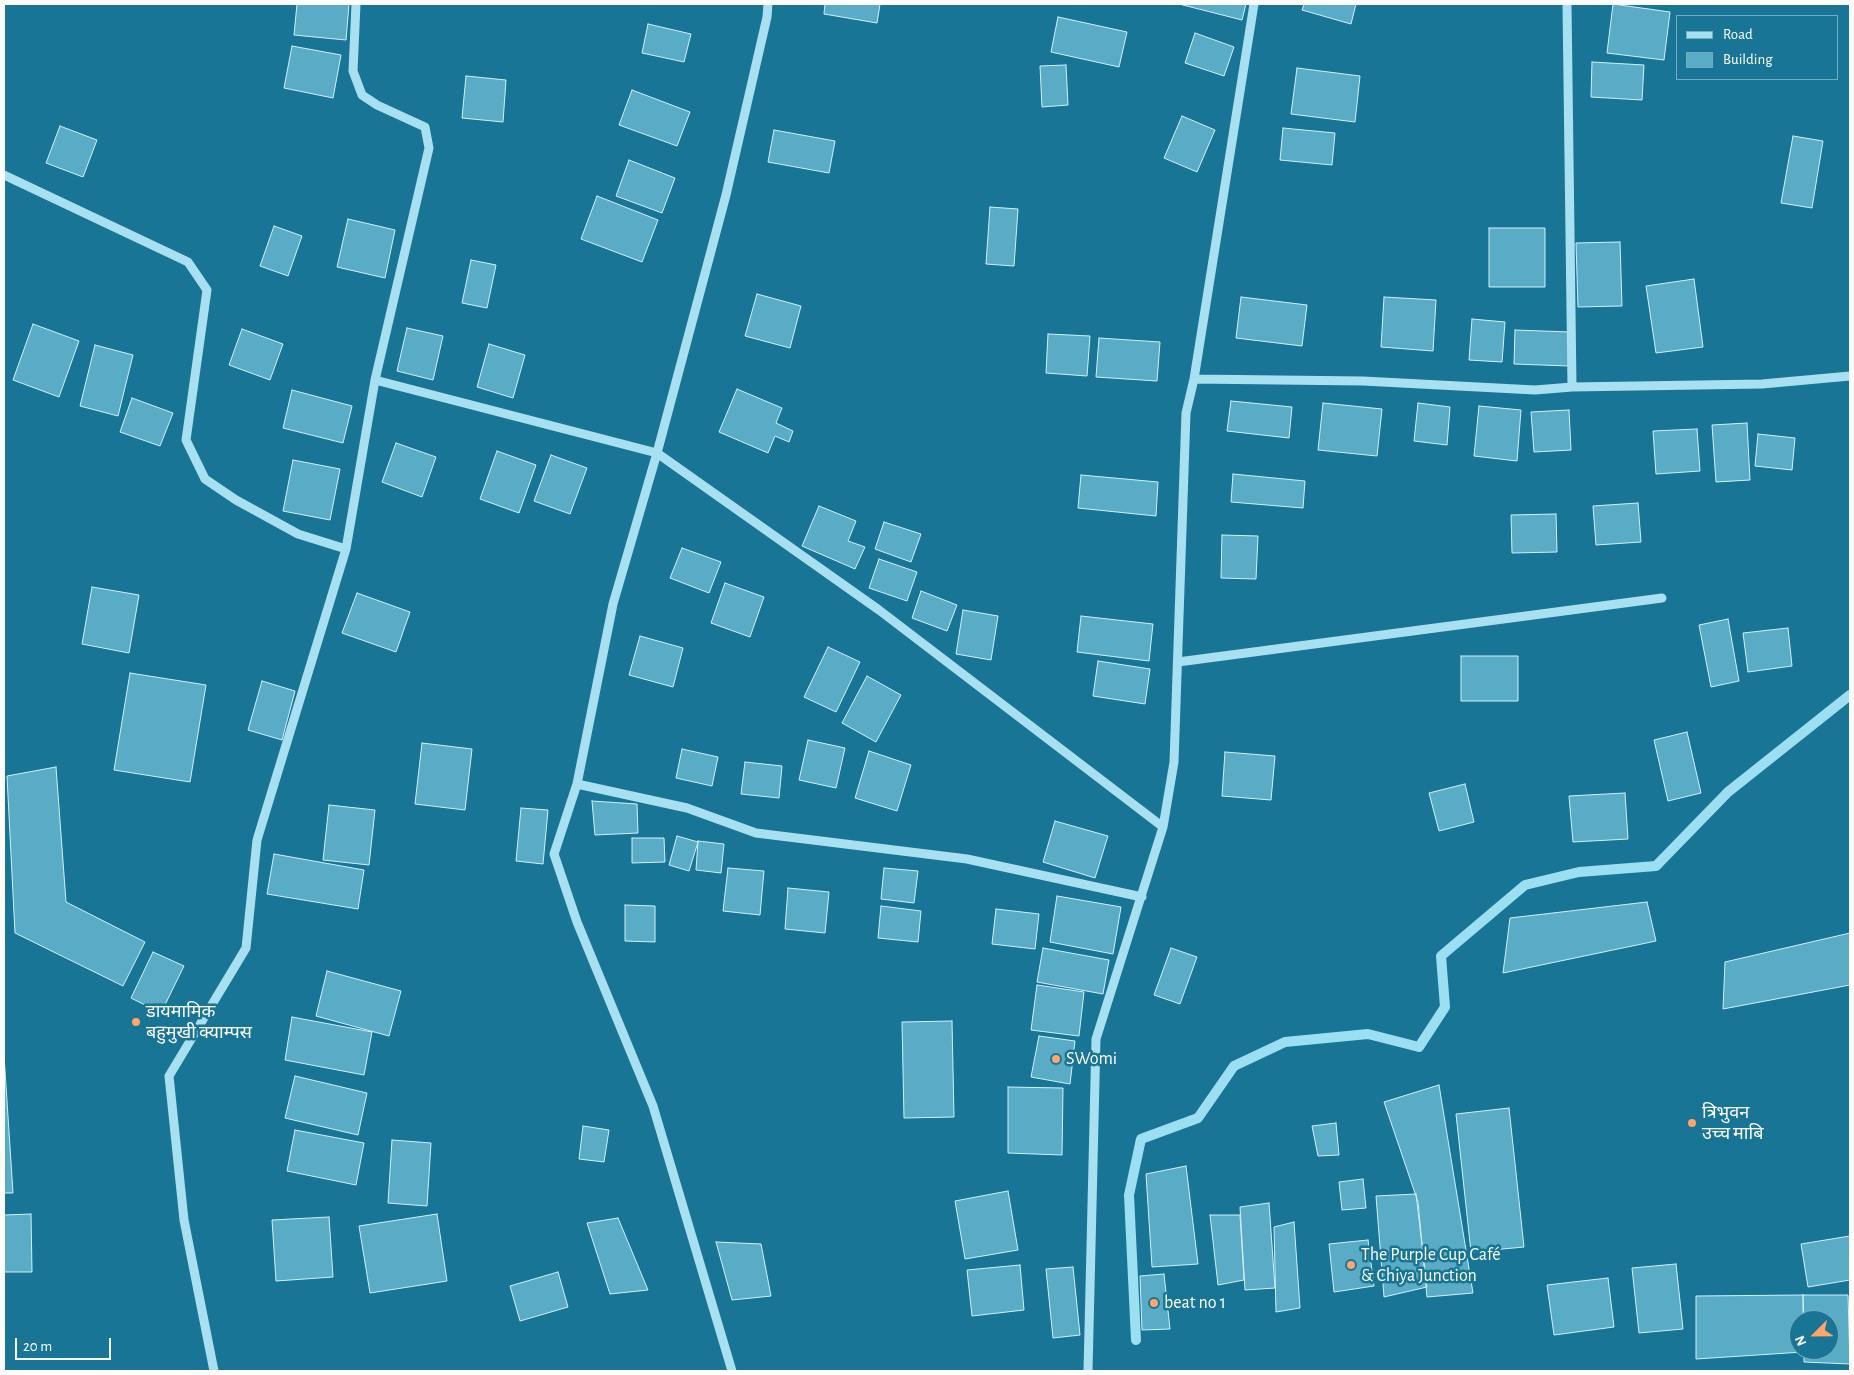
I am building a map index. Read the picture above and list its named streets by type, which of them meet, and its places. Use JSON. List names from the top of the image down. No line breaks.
{"places":["डायमामिक बहुमुखी क्याम्पस","SWomi","त्रिभुवन उच्च माबि","The Purple Cup Café & Chiya Junction","beat no 1"],"legend":["Road","Building"],"scale_bar":"20 m","north":"bottom left"}
